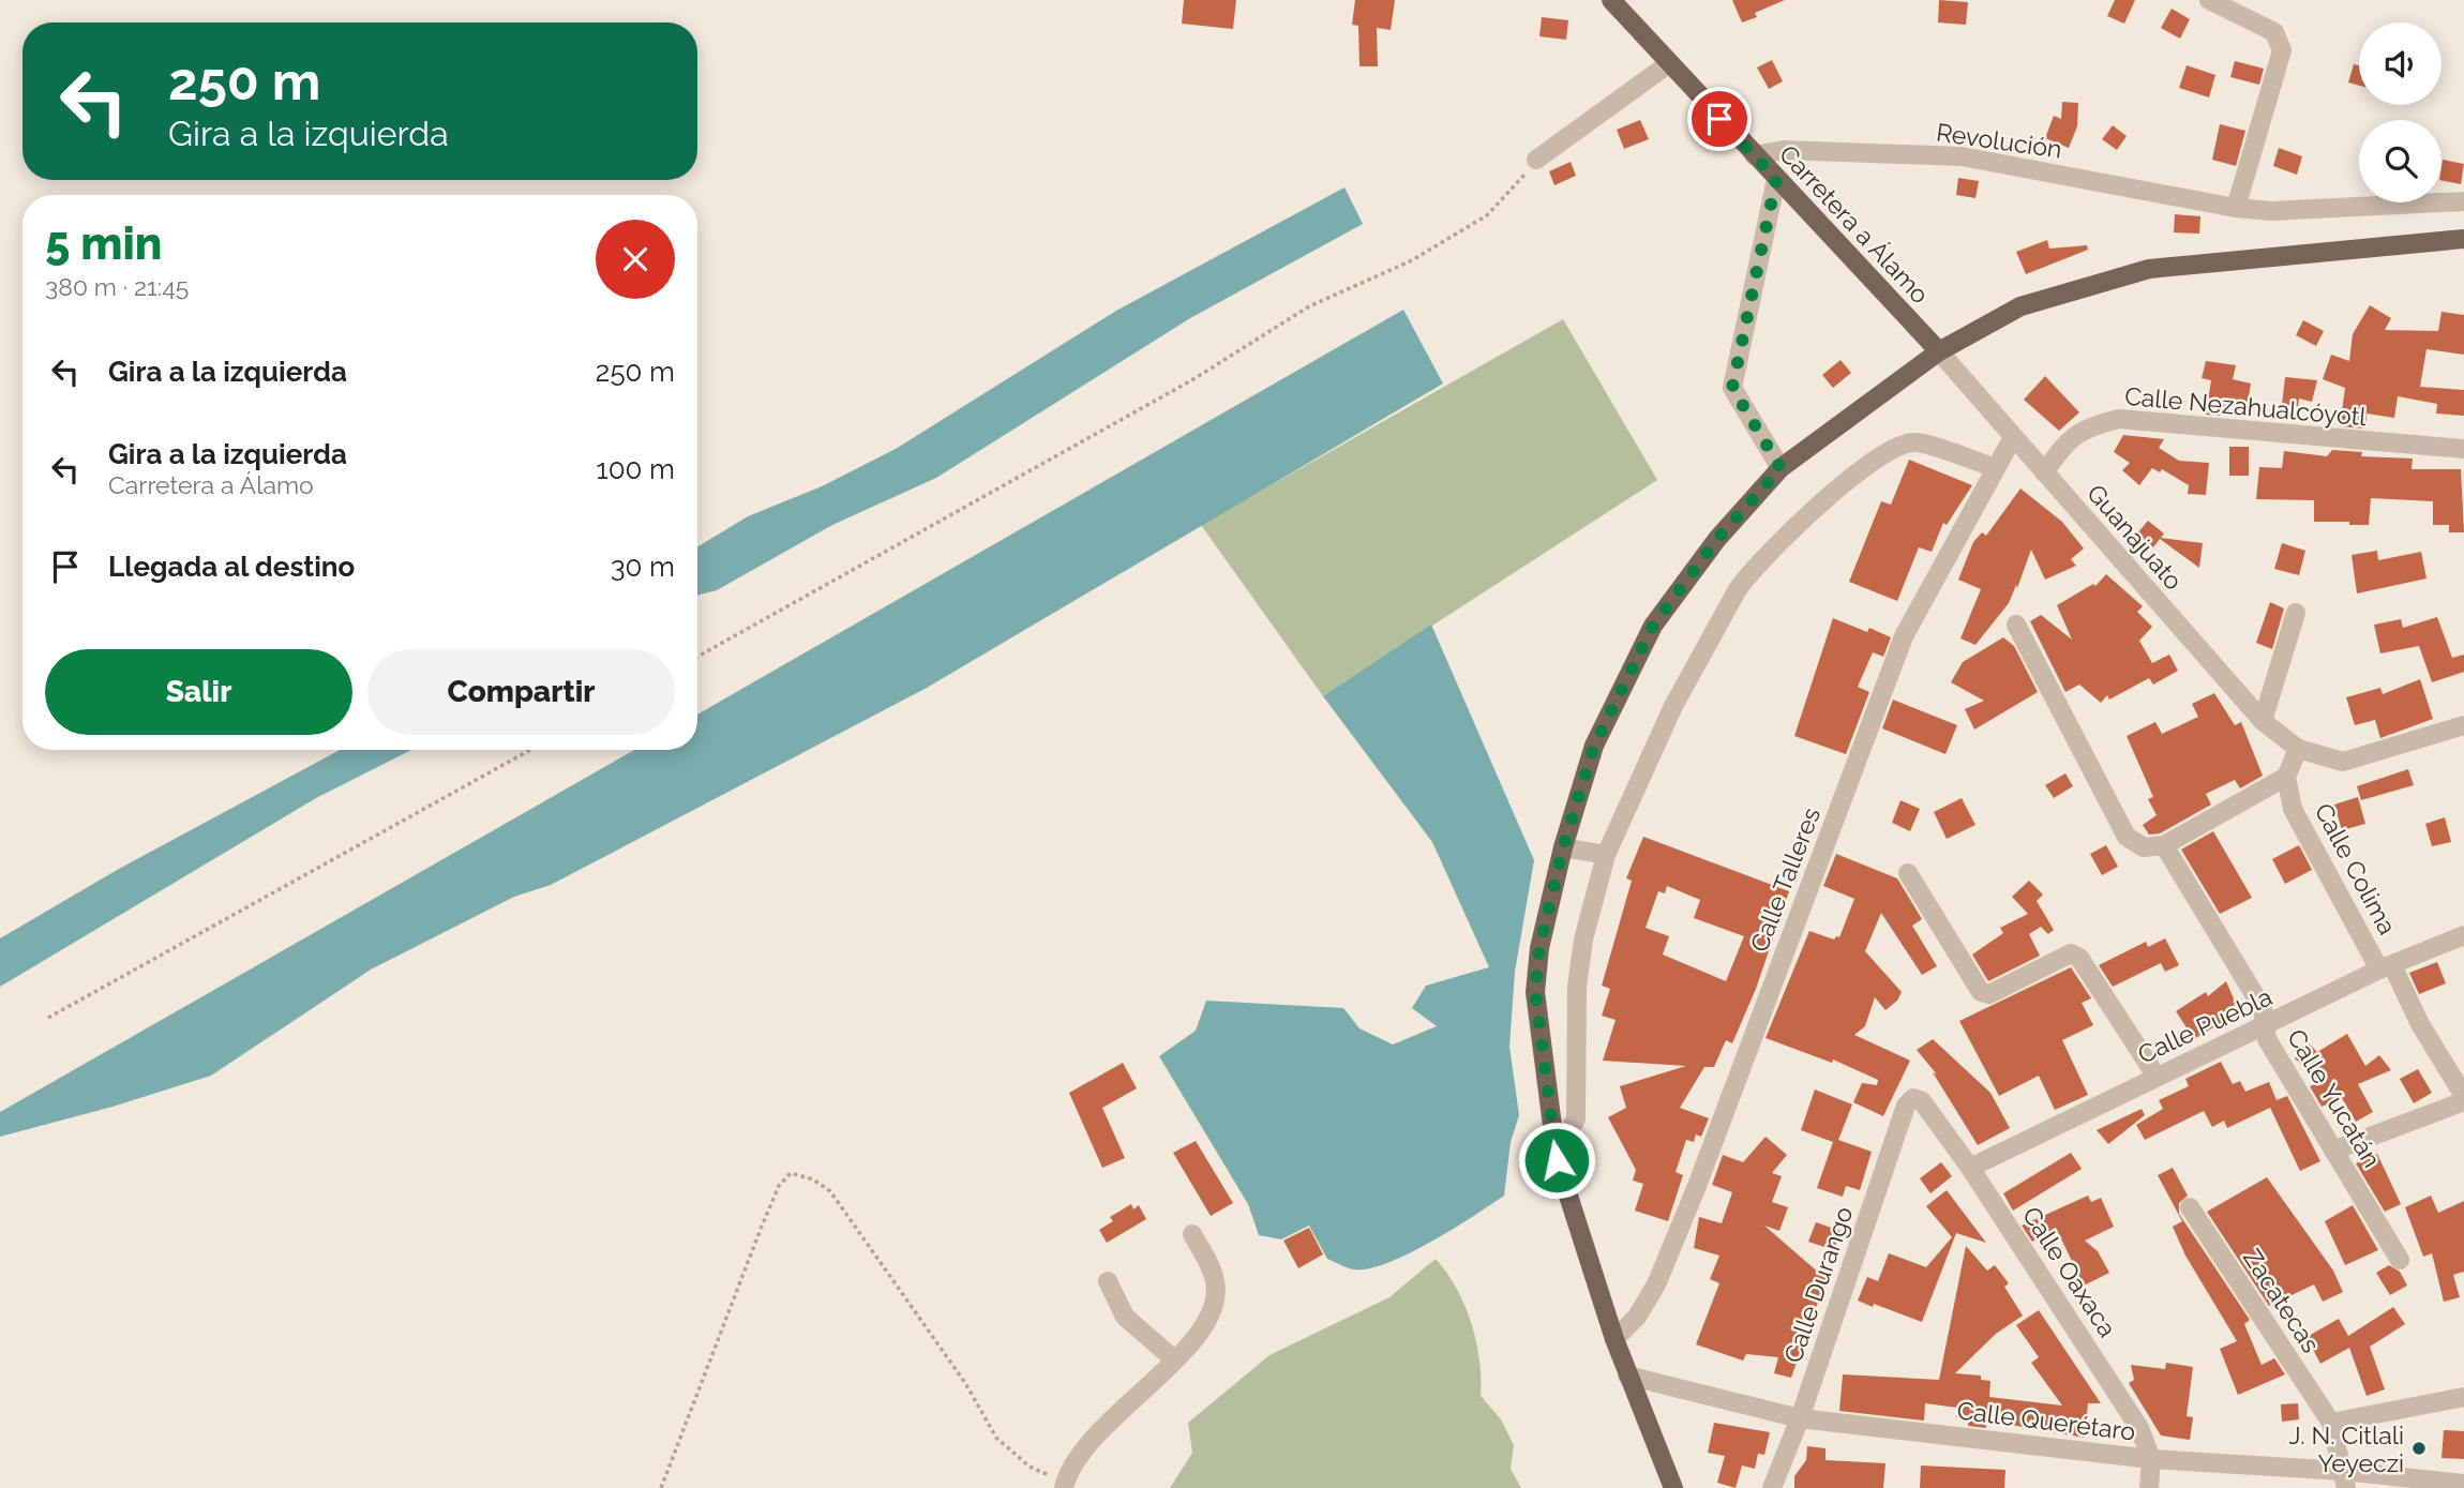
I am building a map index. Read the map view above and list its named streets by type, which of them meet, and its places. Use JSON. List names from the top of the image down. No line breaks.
{"streets":{"main road":["Carretera a Álamo"],"street":["Revolución","Calle Nezahualcóyotl","Guanajuato","Calle Colima","Calle Talleres","Calle Puebla","Calle Yucatán","Calle Oaxaca","Calle Durango","Zacatecas","Calle Querétaro"]},"crossings":[["Revolución","Carretera a Álamo"],["Carretera a Álamo","Guanajuato"],["Calle Nezahualcóyotl","Guanajuato"],["Guanajuato","Calle Talleres"],["Calle Colima","Calle Puebla"],["Calle Puebla","Calle Yucatán"],["Calle Puebla","Calle Oaxaca"],["Calle Oaxaca","Calle Durango"],["Calle Oaxaca","Calle Querétaro"],["Calle Durango","Calle Querétaro"],["Zacatecas","Calle Querétaro"]],"places":["J. N. Citlali Yeyeczi"],"page":{"turn":["250 m","Gira a la izquierda"],"heading":["5 min","380 m · 21:45"],"list":[{"name":"Gira a la izquierda","value":"250 m"},{"name":"Gira a la izquierda","note":"Carretera a Álamo","value":"100 m"},{"name":"Llegada al destino","value":"30 m"}],"buttons":["Salir","Compartir"]}}
